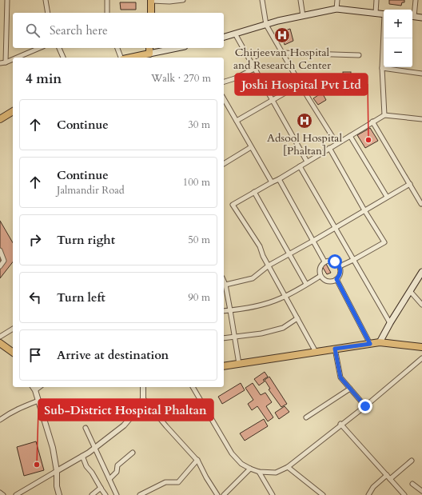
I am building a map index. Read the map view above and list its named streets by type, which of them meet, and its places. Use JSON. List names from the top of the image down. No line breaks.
{"places":{"hospital":["Chirjeevan Hospital and Research Center","Adsool Hospital [Phaltan]"],"other":["Joshi Hospital Pvt Ltd","Sub-District Hospital Phaltan"]},"page":{"map_buttons":["+","−"],"search":"Search here","heading":["4 min","Walk · 270 m"],"list":[["Continue","30 m"],["Continue","Jalmandir Road","100 m"],["Turn right","50 m"],["Turn left","90 m"],"Arrive at destination"]}}
